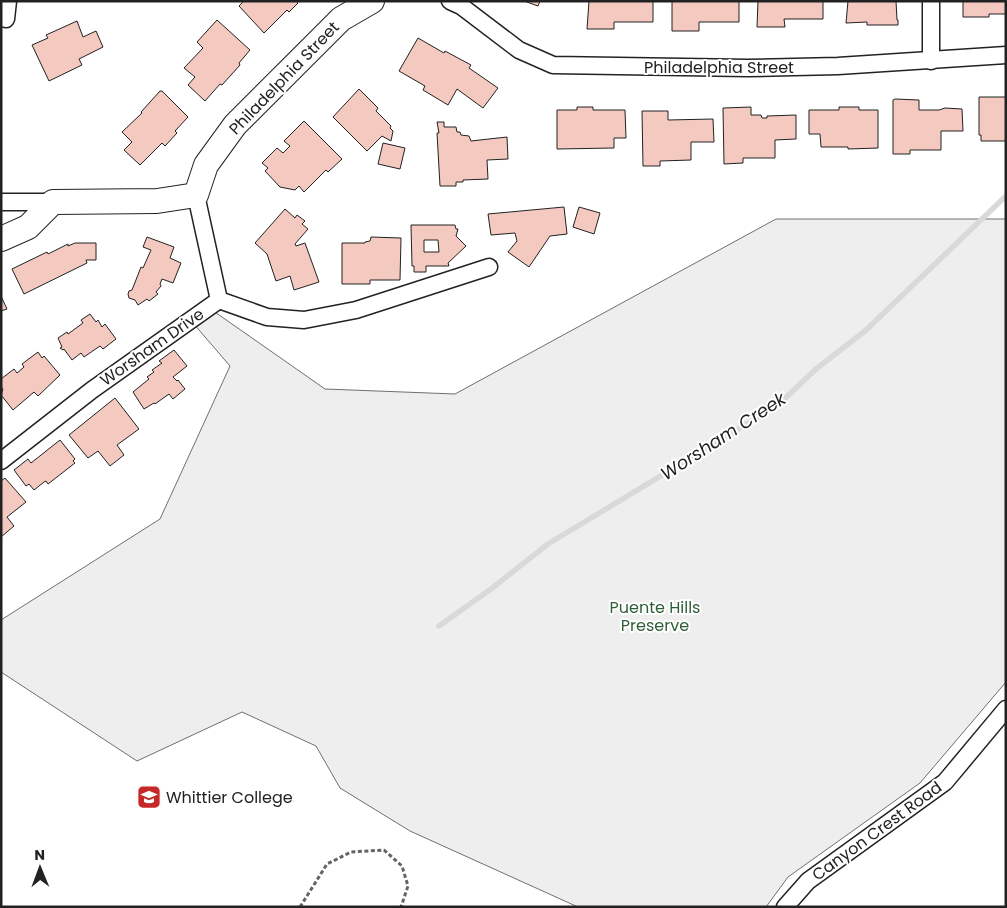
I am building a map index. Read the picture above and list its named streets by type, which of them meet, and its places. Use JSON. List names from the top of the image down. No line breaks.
{"streets":{"street":["Philadelphia Street","Worsham Drive","Canyon Crest Road"]},"crossings":[["Philadelphia Street","Worsham Drive"]],"water":["Worsham Creek"],"parks":["Puente Hills Preserve"],"places":{"school or university":["Whittier College"]},"north":"top"}
